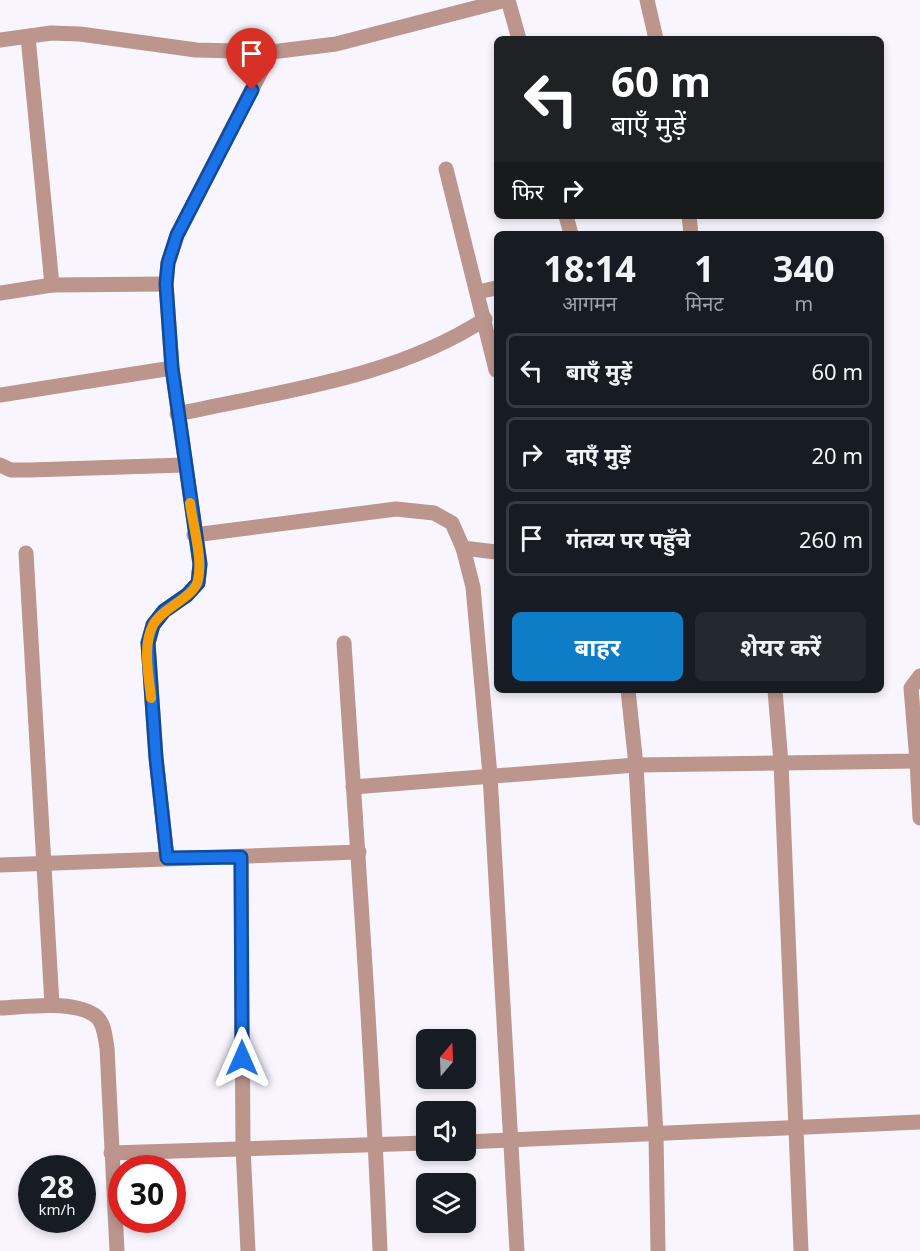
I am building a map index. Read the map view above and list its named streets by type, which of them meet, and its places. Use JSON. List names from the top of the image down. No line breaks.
{"north":"top","page":{"turn":["60 m","बाएँ मुड़ें"],"then":"फिर","eta":["18:14","आगमन","1","मिनट","340","m"],"list":[{"name":"बाएँ मुड़ें","value":"60 m"},{"name":"दाएँ मुड़ें","value":"20 m"},{"name":"गंतव्य पर पहुँचे","value":"260 m"}],"buttons":["बाहर","शेयर करें"],"speed":"28 km/h","limit":"30"}}
